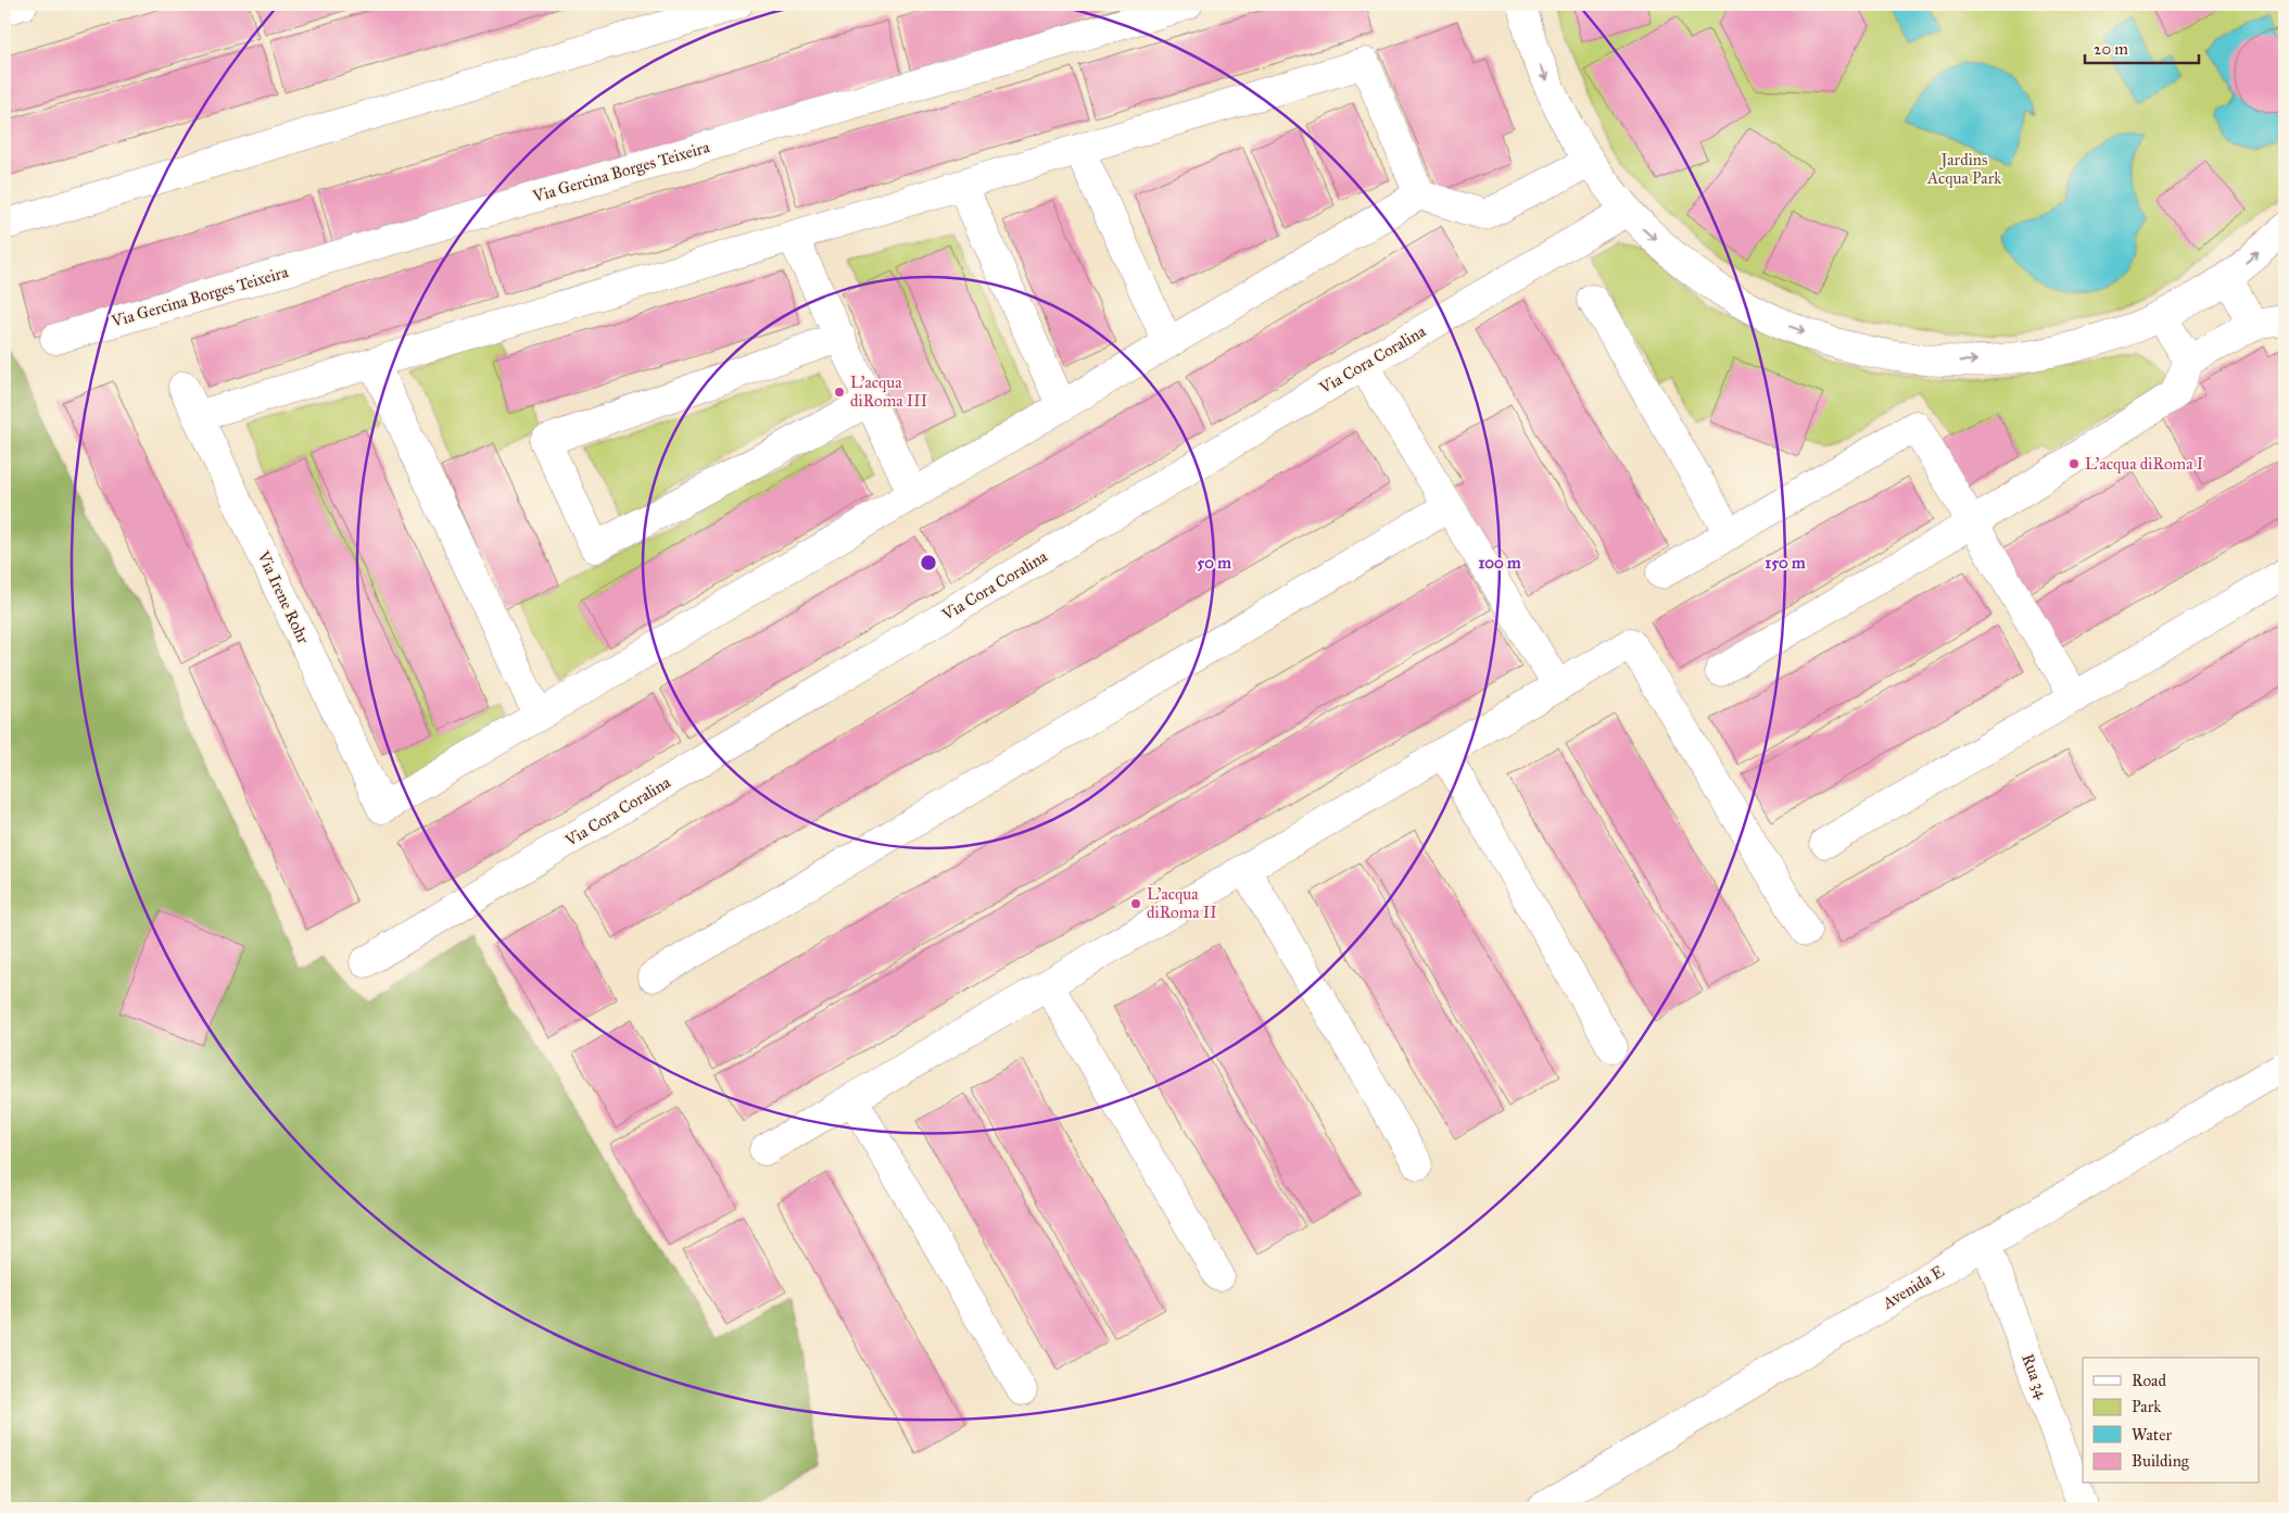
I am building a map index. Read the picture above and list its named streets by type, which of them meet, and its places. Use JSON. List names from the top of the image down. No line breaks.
{"streets":{"street":["Via Gercina Borges Teixeira","Via Cora Coralina","Via Irene Rohr","Avenida E","Rua 34"]},"crossings":[["Avenida E","Rua 34"]],"parks":["Jardins Acqua Park"],"places":["L'acqua diRoma III","L'acqua diRoma I","L'acqua diRoma II"],"legend":["Road","Park","Water","Building"],"scale_bar":"20 m","rings":["50 m","100 m","150 m"]}
